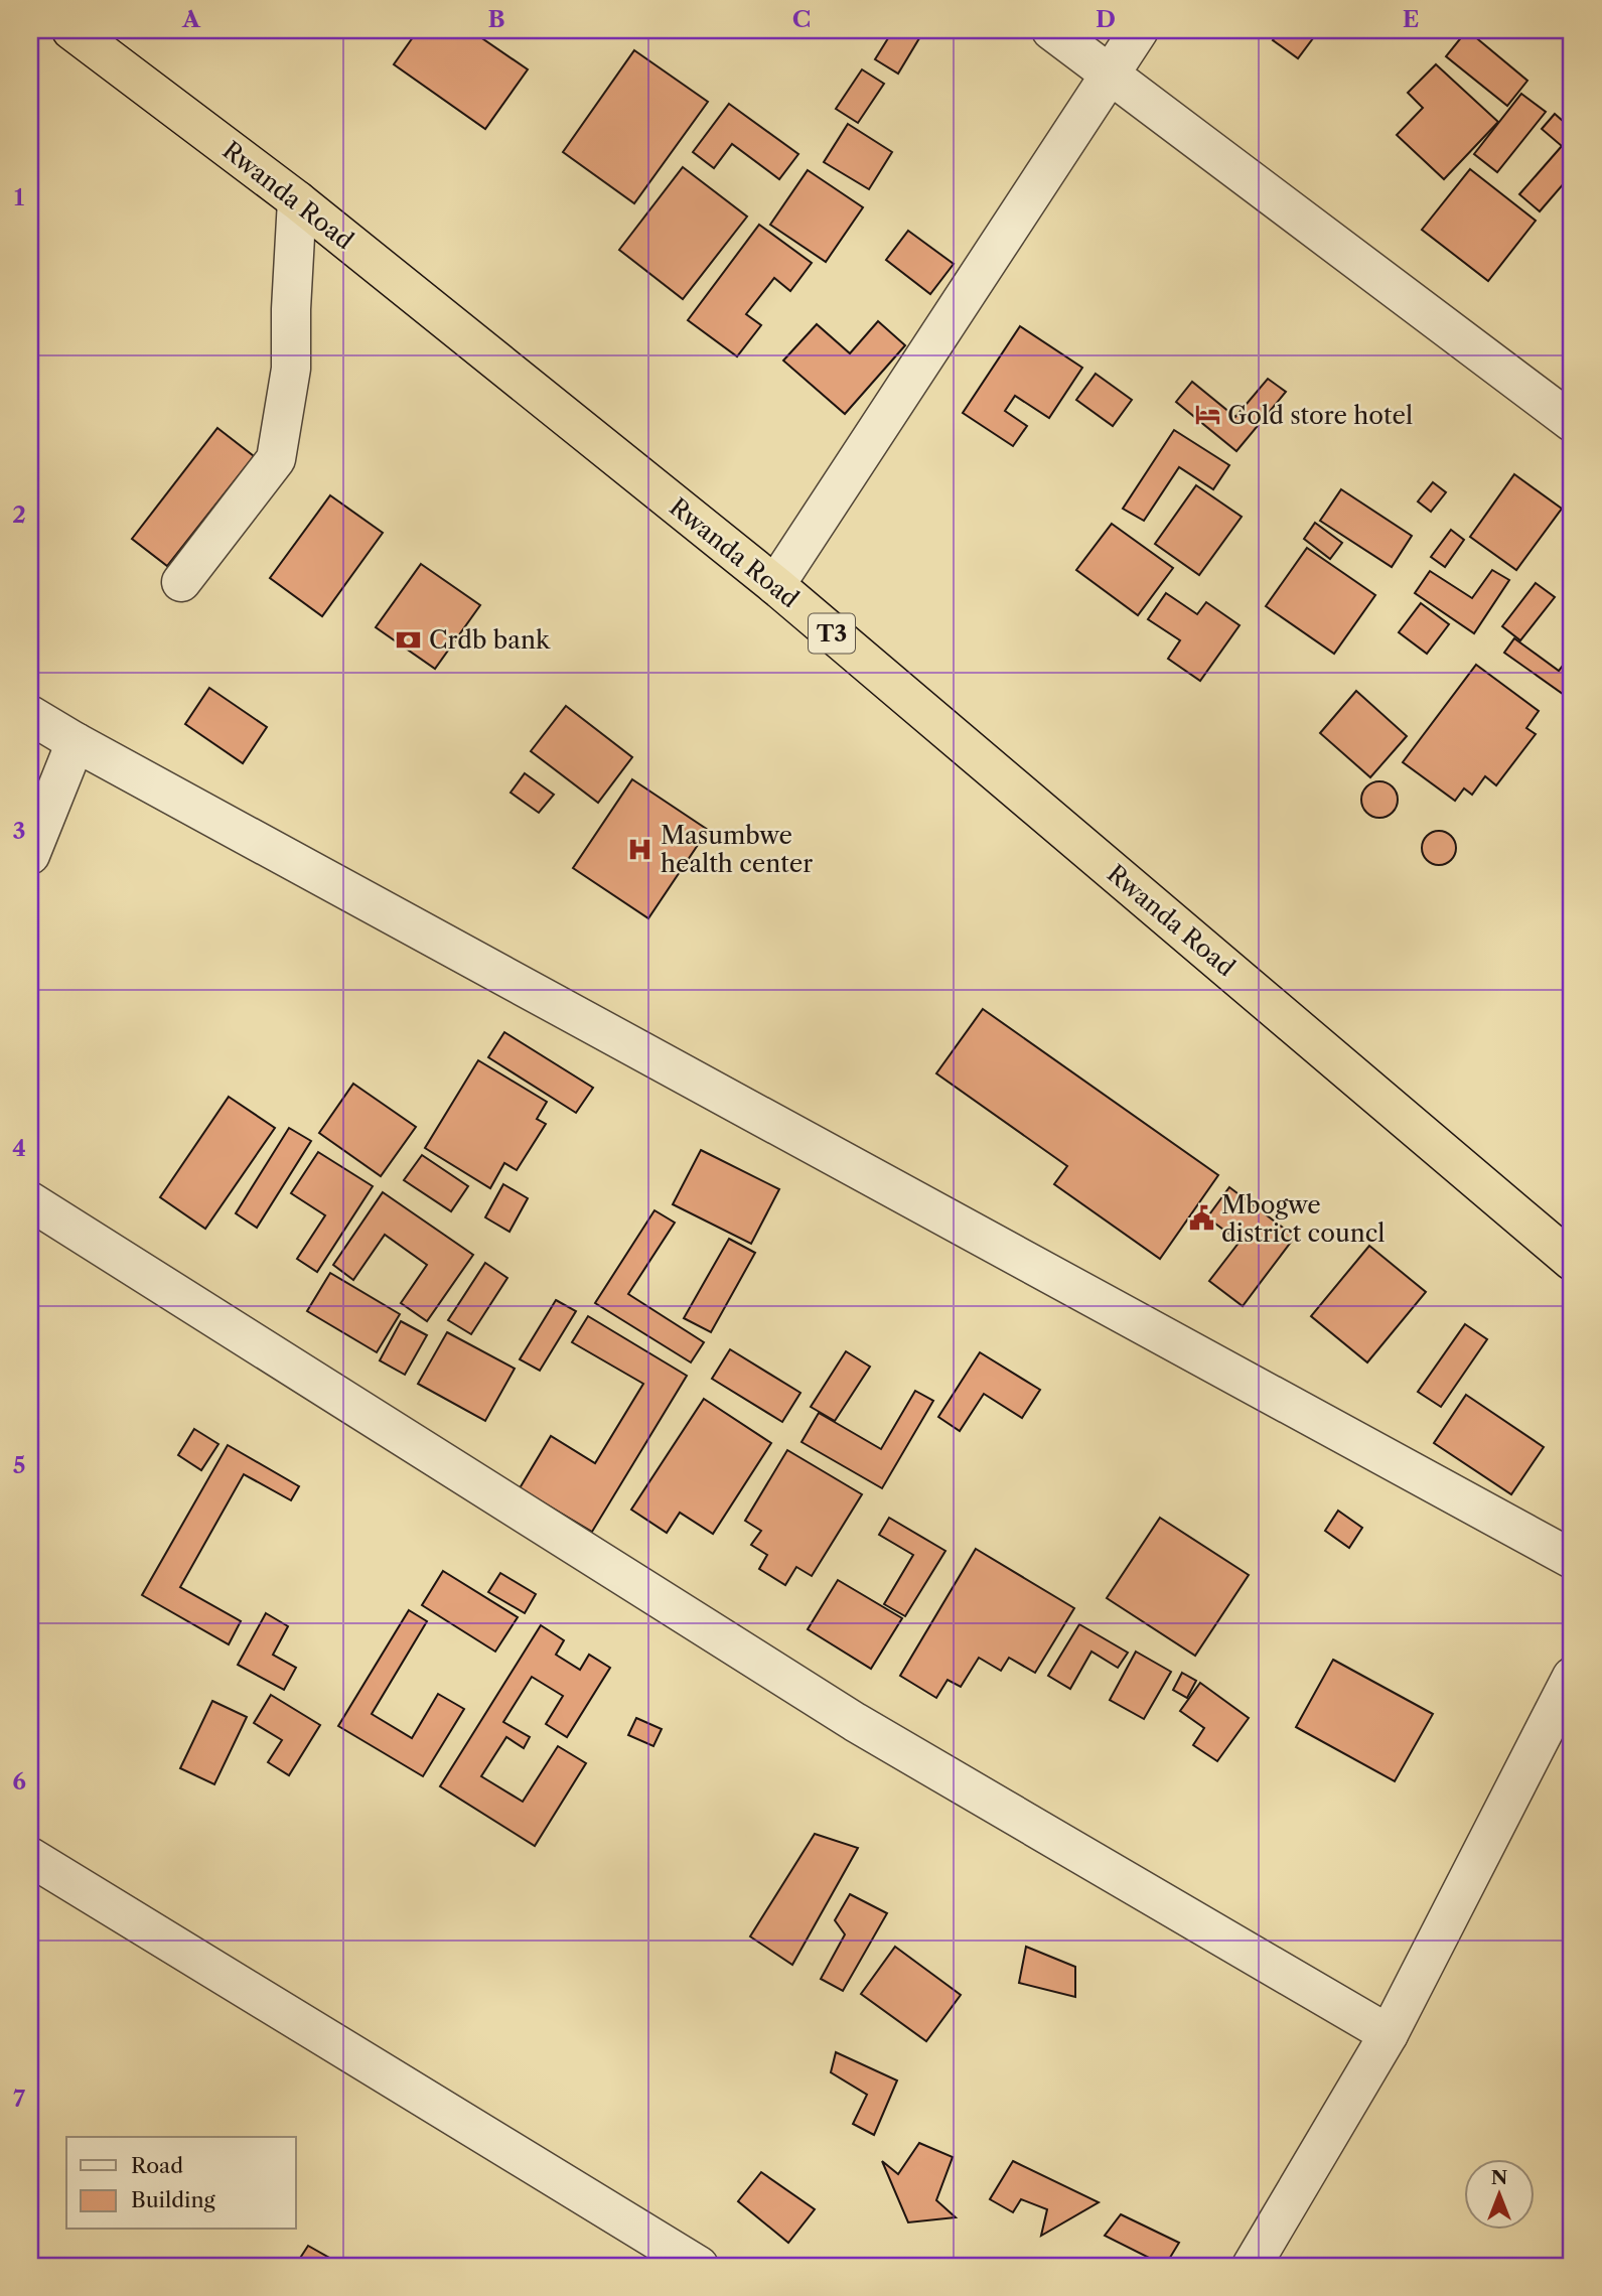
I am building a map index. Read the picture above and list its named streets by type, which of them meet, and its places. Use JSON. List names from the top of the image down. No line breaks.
{"streets":{"highway":["Rwanda Road","T3"]},"places":{"hotel":["Gold store hotel"],"bank":["Crdb bank"],"hospital":["Masumbwe health center"],"public building":["Mbogwe district councl"]},"legend":["Road","Building"],"north":"top","grid":{"columns":["A","B","C","D","E"],"rows":["1","2","3","4","5","6","7"]}}
